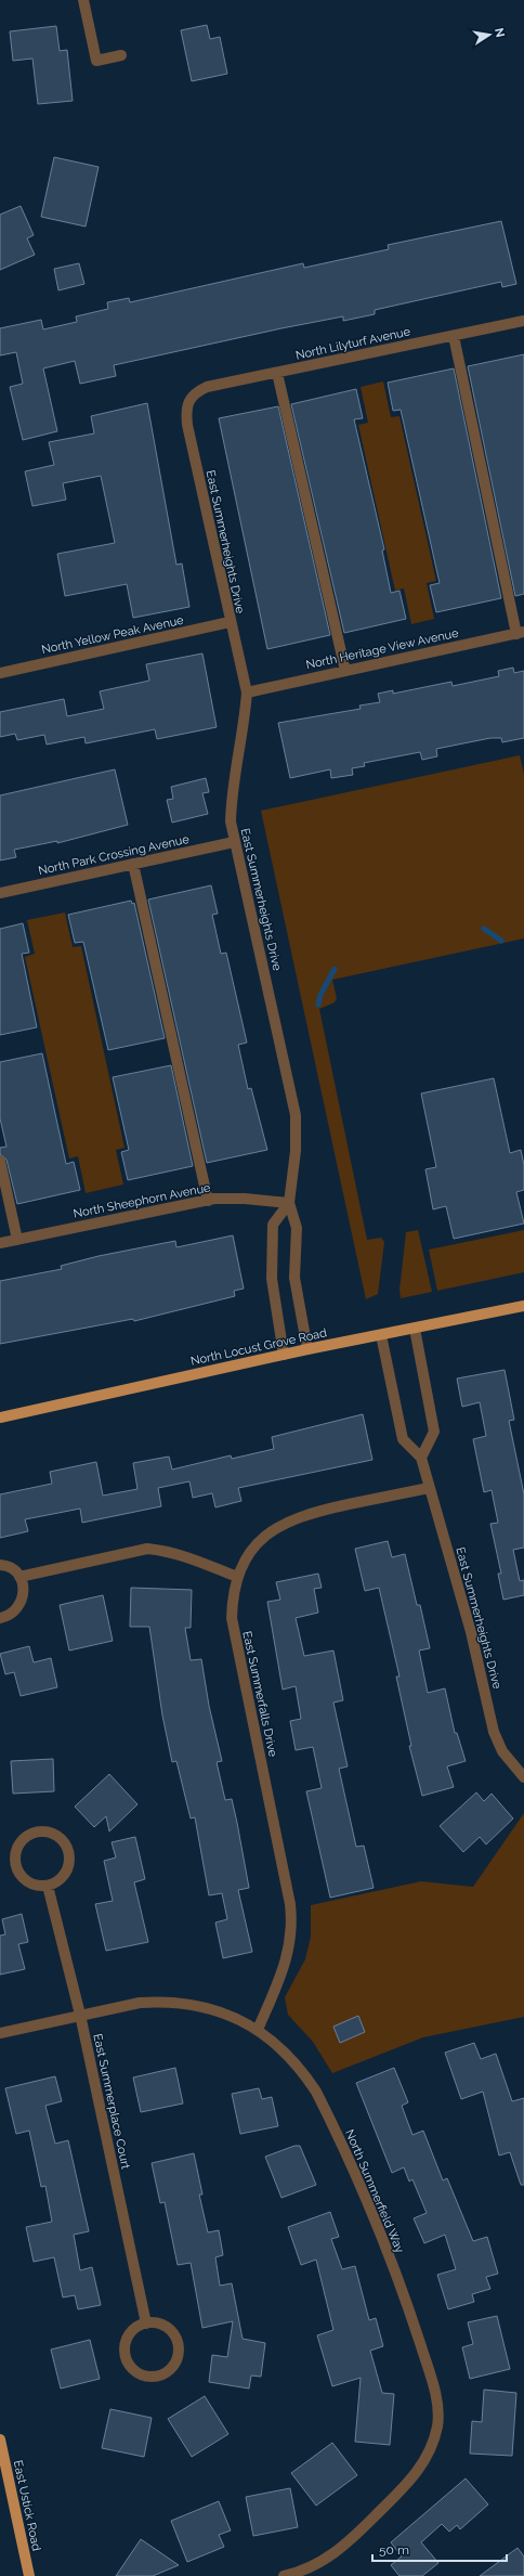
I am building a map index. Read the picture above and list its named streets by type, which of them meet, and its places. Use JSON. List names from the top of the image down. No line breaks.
{"streets":{"main road":["North Locust Grove Road","East Ustick Road"],"street":["North Lilyturf Avenue","East Summerheights Drive","North Yellow Peak Avenue","North Heritage View Avenue","North Park Crossing Avenue","North Sheephorn Avenue","East Summerfalls Drive","East Summerplace Court","North Summerfield Way"]},"crossings":[["North Lilyturf Avenue","East Summerheights Drive"],["East Summerheights Drive","North Yellow Peak Avenue"],["East Summerheights Drive","North Heritage View Avenue"],["East Summerheights Drive","North Park Crossing Avenue"],["East Summerheights Drive","North Sheephorn Avenue"],["East Summerheights Drive","North Locust Grove Road"],["East Summerheights Drive","East Summerfalls Drive"],["East Summerfalls Drive","North Summerfield Way"],["East Summerplace Court","North Summerfield Way"]],"scale_bar":"50 m","north":"right"}
